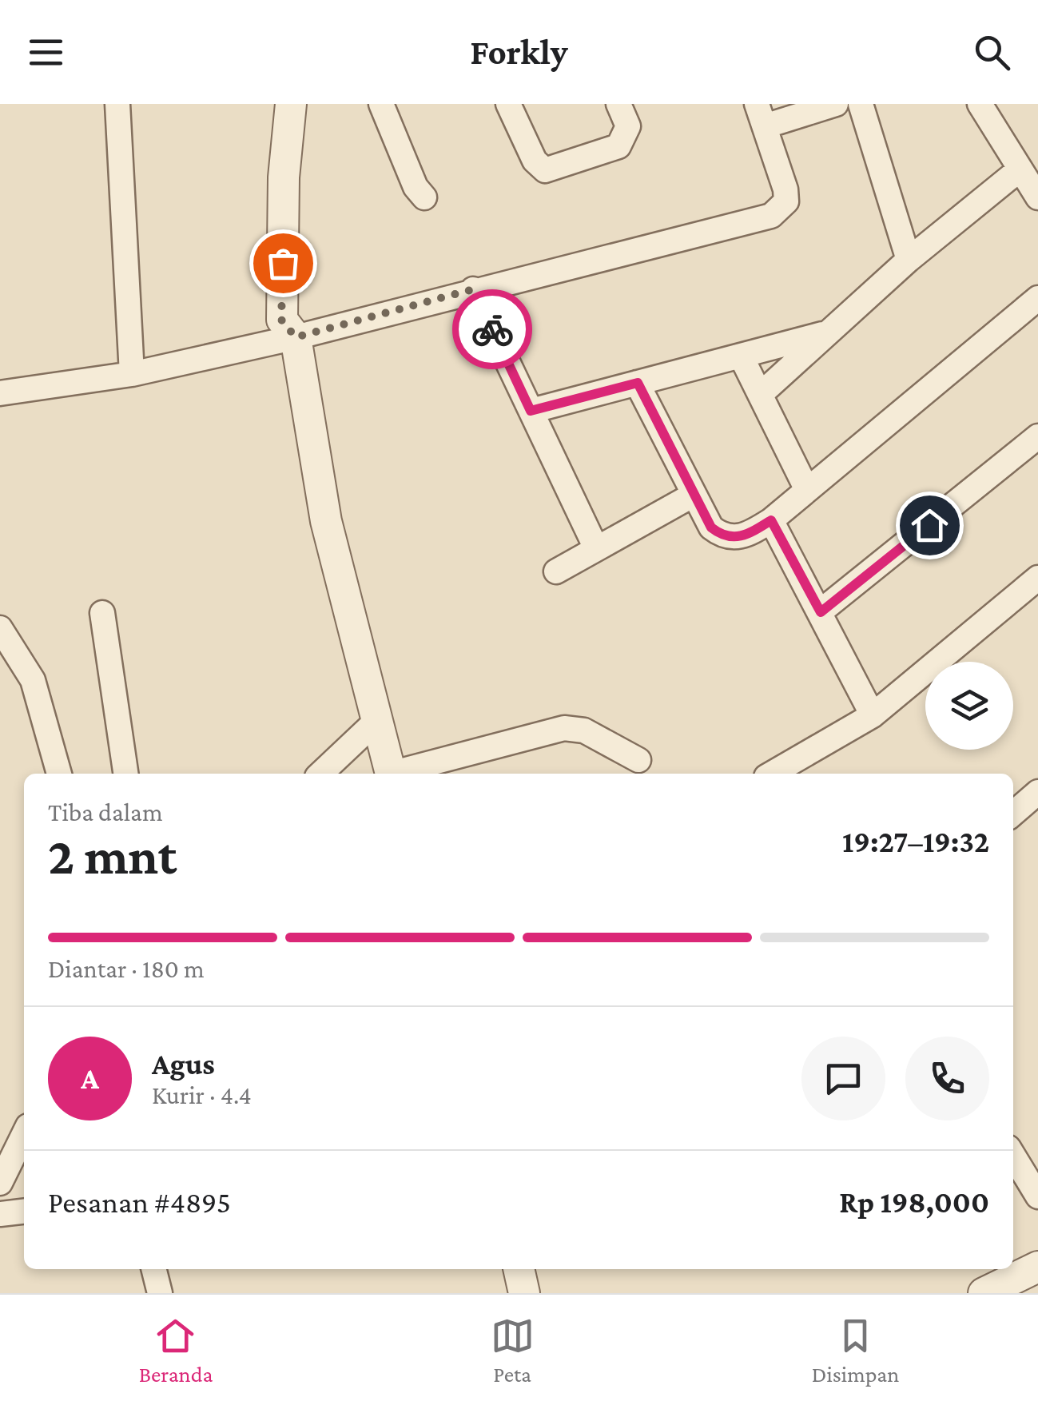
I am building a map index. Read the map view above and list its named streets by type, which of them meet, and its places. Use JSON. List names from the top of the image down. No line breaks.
{"page":{"header":"Forkly","heading":["2 mnt","Tiba dalam","19:27–19:32"],"panel":["Agus","Kurir · 4.4","Pesanan #4895","Rp 198,000"],"bar":"Diantar · 180 m","round":"A","tabs":["Beranda","Peta","Disimpan"]}}
